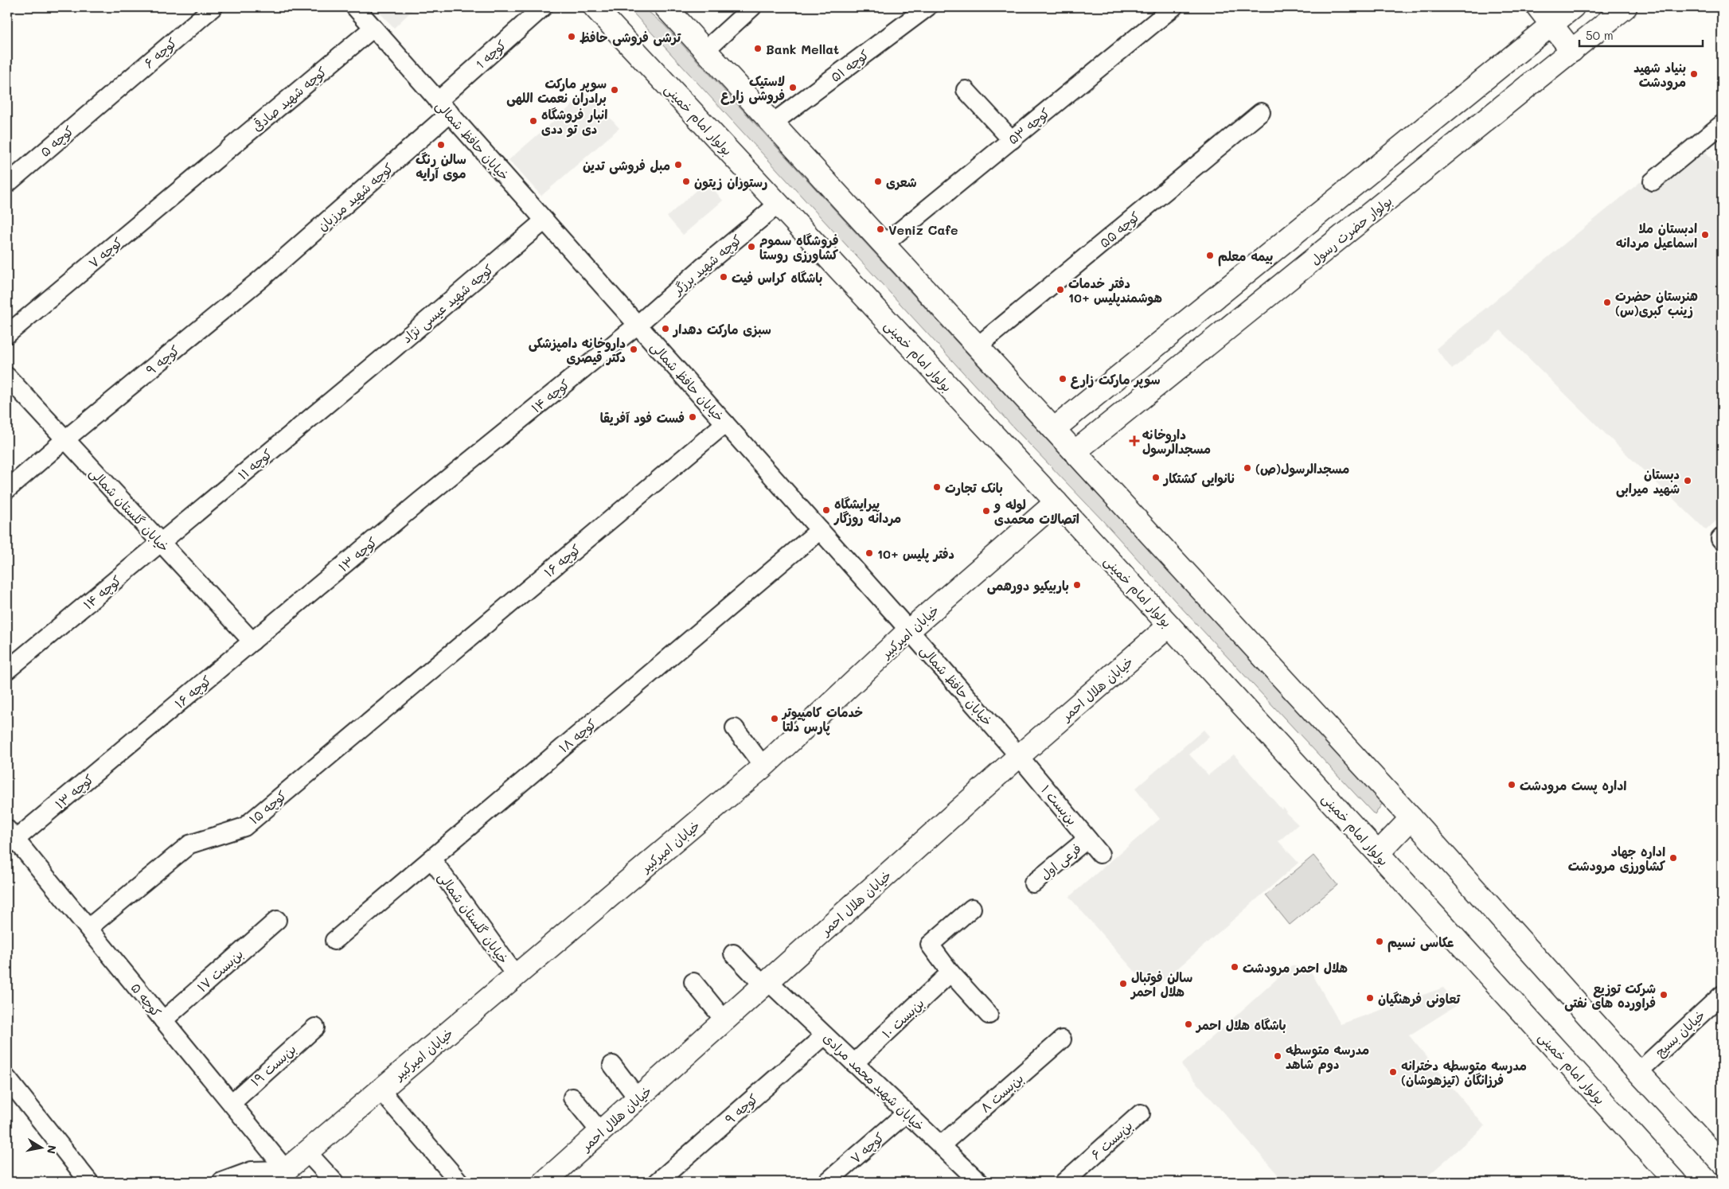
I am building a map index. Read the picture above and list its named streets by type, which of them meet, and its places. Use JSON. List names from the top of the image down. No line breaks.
{"streets":{"street":["کوچه ۶","کوچه 1","کوچه ۵۱","کوچه شهید صادقی","بولوار امام خمینی","کوچه ۵۳","خیابان حافظ شمالی","کوچه ۵","کوچه شهید مرزبان","کوچه ۵۵","بولوار حضرت رسول","کوچه ۷","کوچه شهید برزگر","کوچه شهید عیسی نژاد","کوچه ۹","کوچه ۱۴","کوچه ۱۱","خیابان گلستان شمالی","کوچه ۱۳","کوچه ۱۶","خیابان امیرکبیر","خیابان هلال احمر","کوچه ۱۸","بن‌بست ۱","کوچه ۱۵","فرعی اول","بن‌بست ۱۷","بن‌بست ۱۰","خیابان بسیج","بن‌بست ۱۹","خیابان شهید محمد مرادی","بن‌بست ۸","بن‌بست ۶"]},"crossings":[["کوچه ۶","کوچه ۵"],["کوچه 1","خیابان حافظ شمالی"],["کوچه 1","کوچه شهید مرزبان"],["کوچه شهید صادقی","خیابان حافظ شمالی"],["کوچه شهید صادقی","کوچه ۷"],["بولوار امام خمینی","کوچه شهید برزگر"],["بولوار امام خمینی","خیابان امیرکبیر"],["بولوار امام خمینی","خیابان هلال احمر"],["خیابان حافظ شمالی","کوچه شهید مرزبان"],["خیابان حافظ شمالی","کوچه شهید برزگر"],["خیابان حافظ شمالی","کوچه شهید عیسی نژاد"],["خیابان حافظ شمالی","کوچه ۱۴"],["خیابان حافظ شمالی","کوچه ۱۶"],["خیابان حافظ شمالی","خیابان امیرکبیر"],["خیابان حافظ شمالی","خیابان هلال احمر"],["خیابان حافظ شمالی","کوچه ۱۸"],["خیابان حافظ شمالی","بن‌بست ۱"],["کوچه ۵","کوچه ۱۳"],["کوچه ۵","خیابان امیرکبیر"],["کوچه ۵","کوچه ۱۵"],["کوچه ۵","بن‌بست ۱۷"],["کوچه ۵","بن‌بست ۱۹"],["کوچه شهید مرزبان","کوچه ۹"],["کوچه ۷","خیابان شهید محمد مرادی"],["کوچه شهید برزگر","کوچه ۱۴"],["کوچه شهید عیسی نژاد","کوچه ۱۱"],["کوچه ۹","خیابان گلستان شمالی"],["کوچه ۹","خیابان شهید محمد مرادی"],["کوچه ۱۴","کوچه ۱۱"],["کوچه ۱۴","خیابان گلستان شمالی"],["کوچه ۱۴","کوچه ۱۳"],["کوچه ۱۱","خیابان گلستان شمالی"],["خیابان گلستان شمالی","کوچه ۱۳"],["خیابان گلستان شمالی","کوچه ۱۶"],["خیابان گلستان شمالی","خیابان امیرکبیر"],["خیابان گلستان شمالی","کوچه ۱۸"],["کوچه ۱۳","کوچه ۱۶"],["کوچه ۱۶","کوچه ۱۵"],["خیابان هلال احمر","بن‌بست ۱"],["خیابان هلال احمر","خیابان شهید محمد مرادی"],["بن‌بست ۱","فرعی اول"],["بن‌بست ۱۰","خیابان شهید محمد مرادی"],["خیابان شهید محمد مرادی","بن‌بست ۸"]],"places":{"other":["ترشی فروشی حافظ","Bank Mellat","بنیاد شهید مرودشت","لاستیک فروشی زارع","سوپر مارکت برادران نعمت اللهی","انبار فروشگاه دی تو ددی","سالن رنگ موی آرایه","مبل فروشی تدین","رستوران زیتون","شعری","Veniz Cafe","ادبستان ملا اسماعیل مردانه","فروشگاه سموم کشاورزی روستا","بیمه معلم","باشگاه کراس فیت","دفتر خدمات هوشمندپلیس +10","هنرستان حضرت زینب کبری(س)","سبزی مارکت دهدار","داروخانه دامپزشکی دکتر قیصری","سوپر مارکت زارع","فست فود آفریقا","مسجدالرسول(ص)","نانوایی کشتکار","دبستان شهید میرابی","بانک تجارت","پیرایشگاه مردانه روزگار","لوله و اتصالات محمدی","دفتر پلیس +10","باربیکیو دورهمی","خدمات کامپیوتر پارس دلتا","اداره پست مرودشت","اداره جهاد کشاورزی مرودشت","عکاسی نسیم","هلال احمر مرودشت","سالن فوتبال هلال احمر","شرکت توزیع فراورده های نفتی","تعاونی فرهنگیان","باشگاه هلال احمر","مدرسه متوسطه دوم شاهد","مدرسه متوسطه دخترانه فرزانگان (تیزهوشان)"],"health":["داروخانه مسجدالرسول"]},"scale_bar":"50 m","north":"right"}
